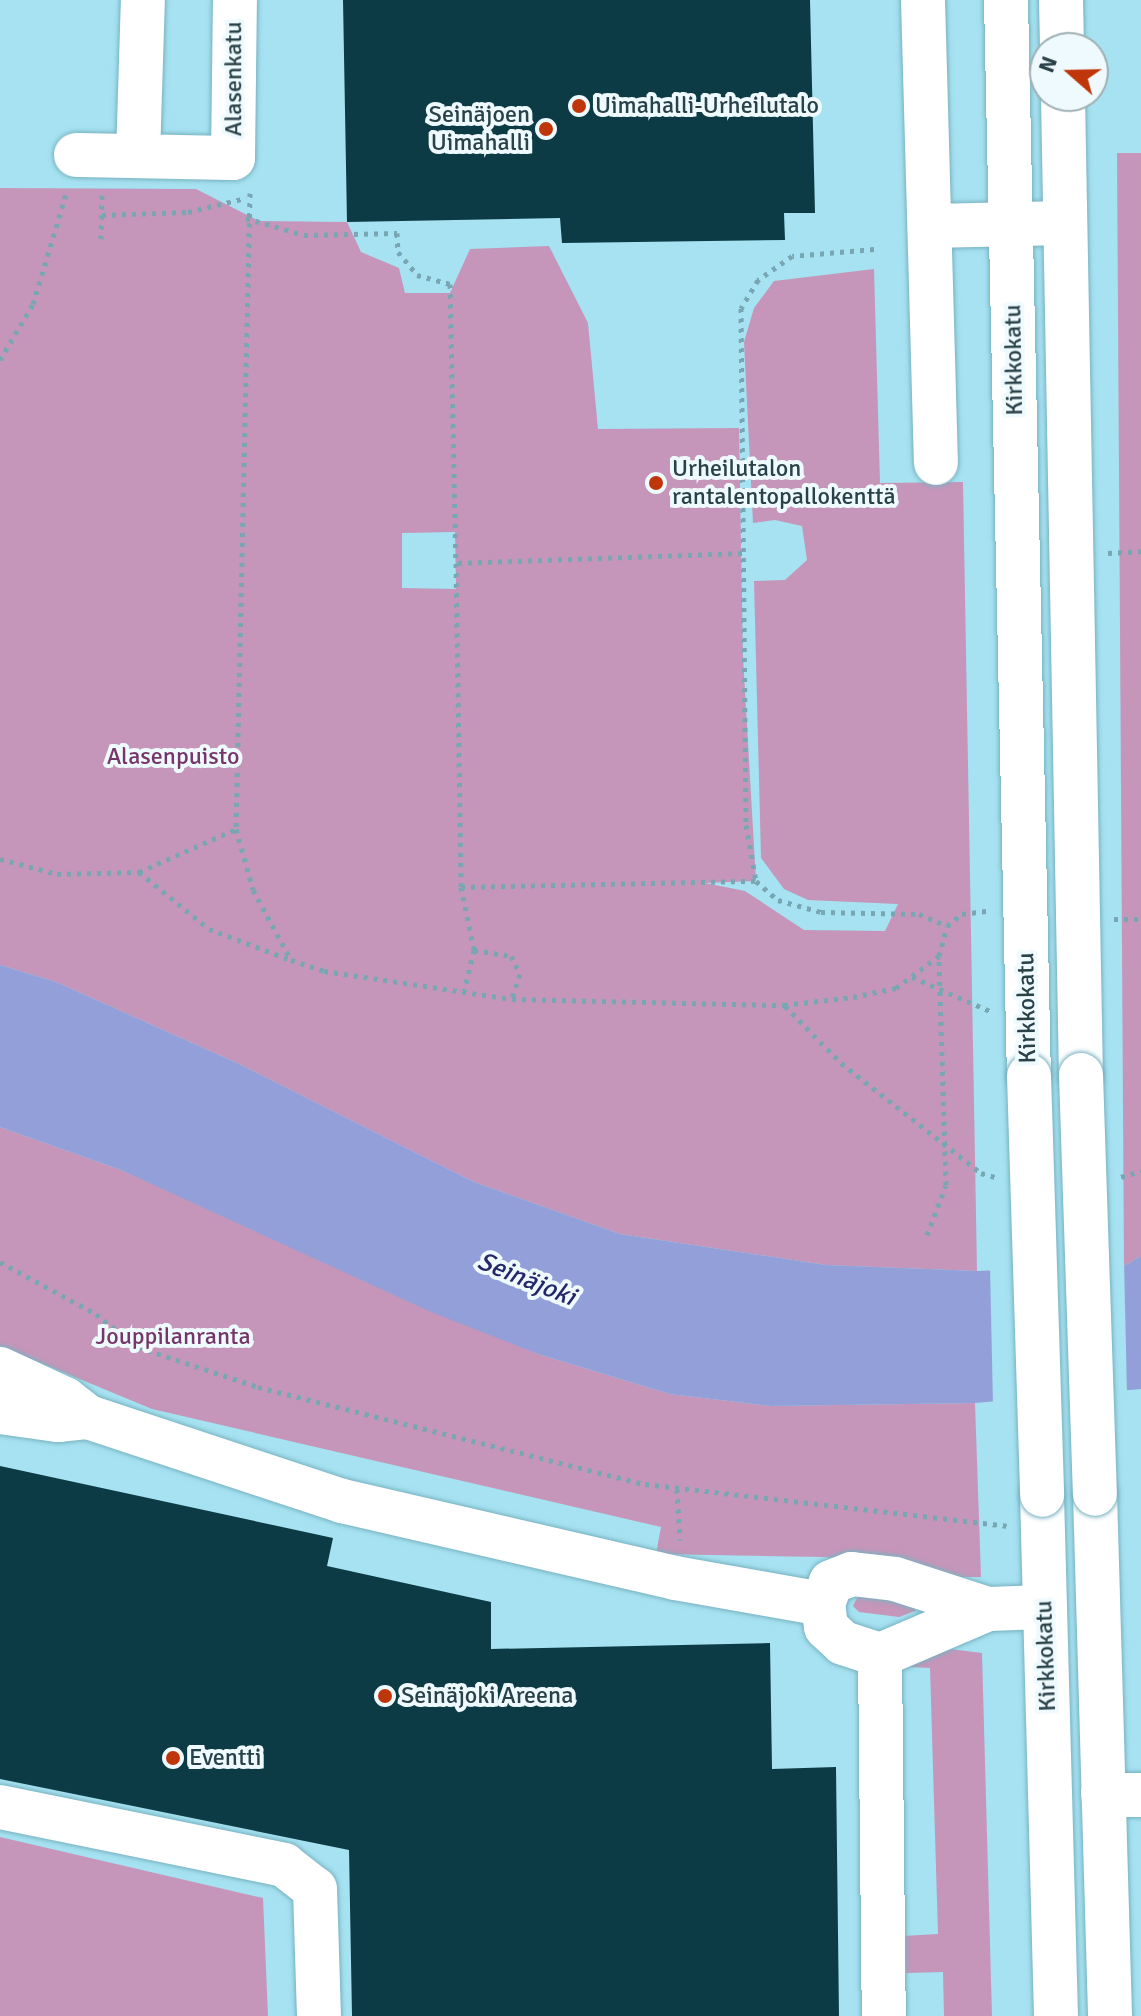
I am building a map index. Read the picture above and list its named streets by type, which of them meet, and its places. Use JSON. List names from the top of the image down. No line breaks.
{"streets":{"main road":["Alasenkatu","Kirkkokatu"]},"water":["Seinäjoki"],"parks":["Alasenpuisto","Jouppilanranta"],"places":["Uimahalli-Urheilutalo","Seinäjoen Uimahalli","Urheilutalon rantalentopallokenttä","Seinäjoki Areena","Eventti"],"north":"left"}
